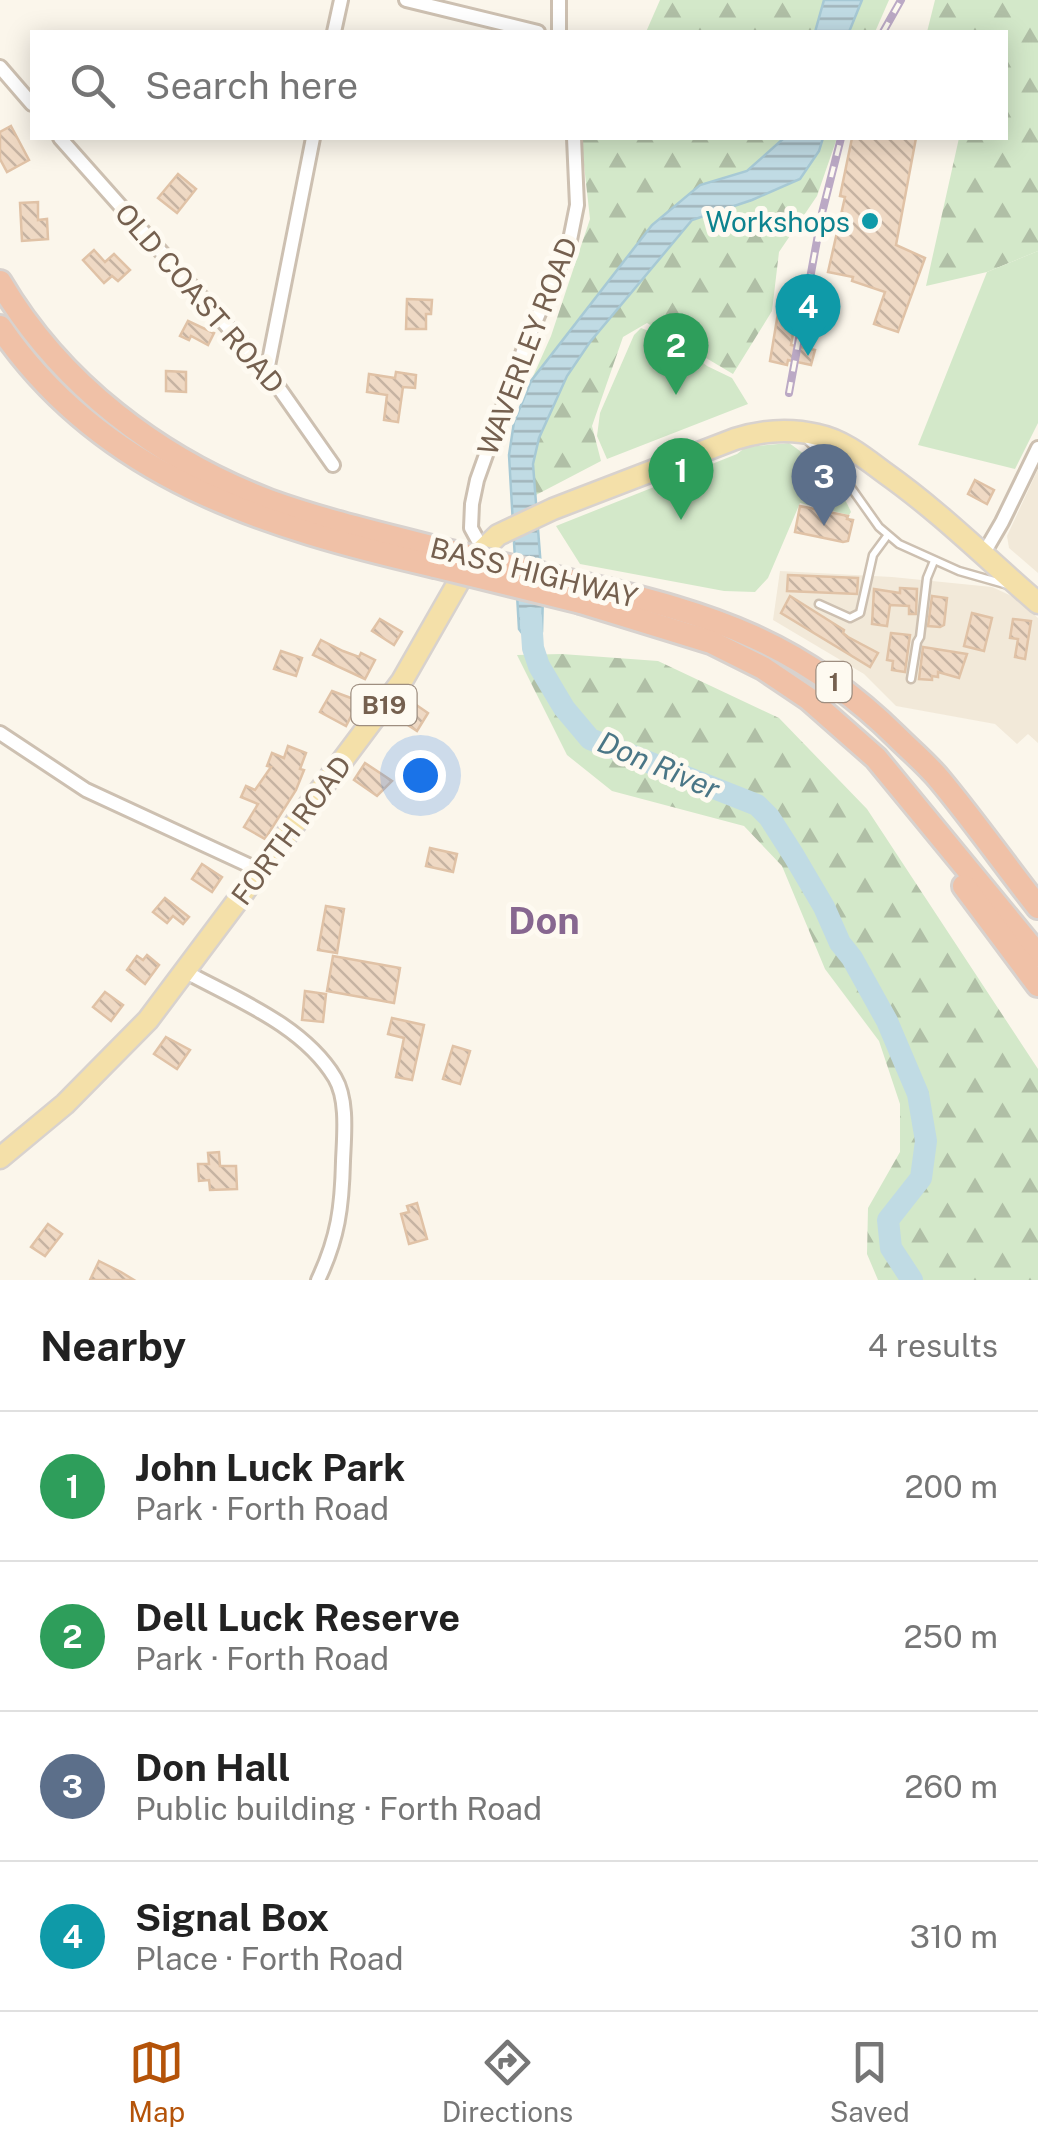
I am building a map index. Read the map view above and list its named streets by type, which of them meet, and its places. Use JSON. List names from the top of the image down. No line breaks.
{"streets":{"highway":["BASS HIGHWAY","1"],"main road":["B19","FORTH ROAD"],"street":["OLD COAST ROAD","WAVERLEY ROAD"]},"crossings":[["WAVERLEY ROAD","FORTH ROAD"]],"districts":["Don"],"water":["Don River"],"places":["Workshops"],"page":{"search":"Search here","pins":["4","2","1","3"],"heading":["Nearby","4 results"],"list":[{"mark":"1","name":"John Luck Park","note":"Park · Forth Road","value":"200 m"},{"mark":"2","name":"Dell Luck Reserve","note":"Park · Forth Road","value":"250 m"},{"mark":"3","name":"Don Hall","note":"Public building · Forth Road","value":"260 m"},{"mark":"4","name":"Signal Box","note":"Place · Forth Road","value":"310 m"}],"nav":["Map","Directions","Saved"]}}
